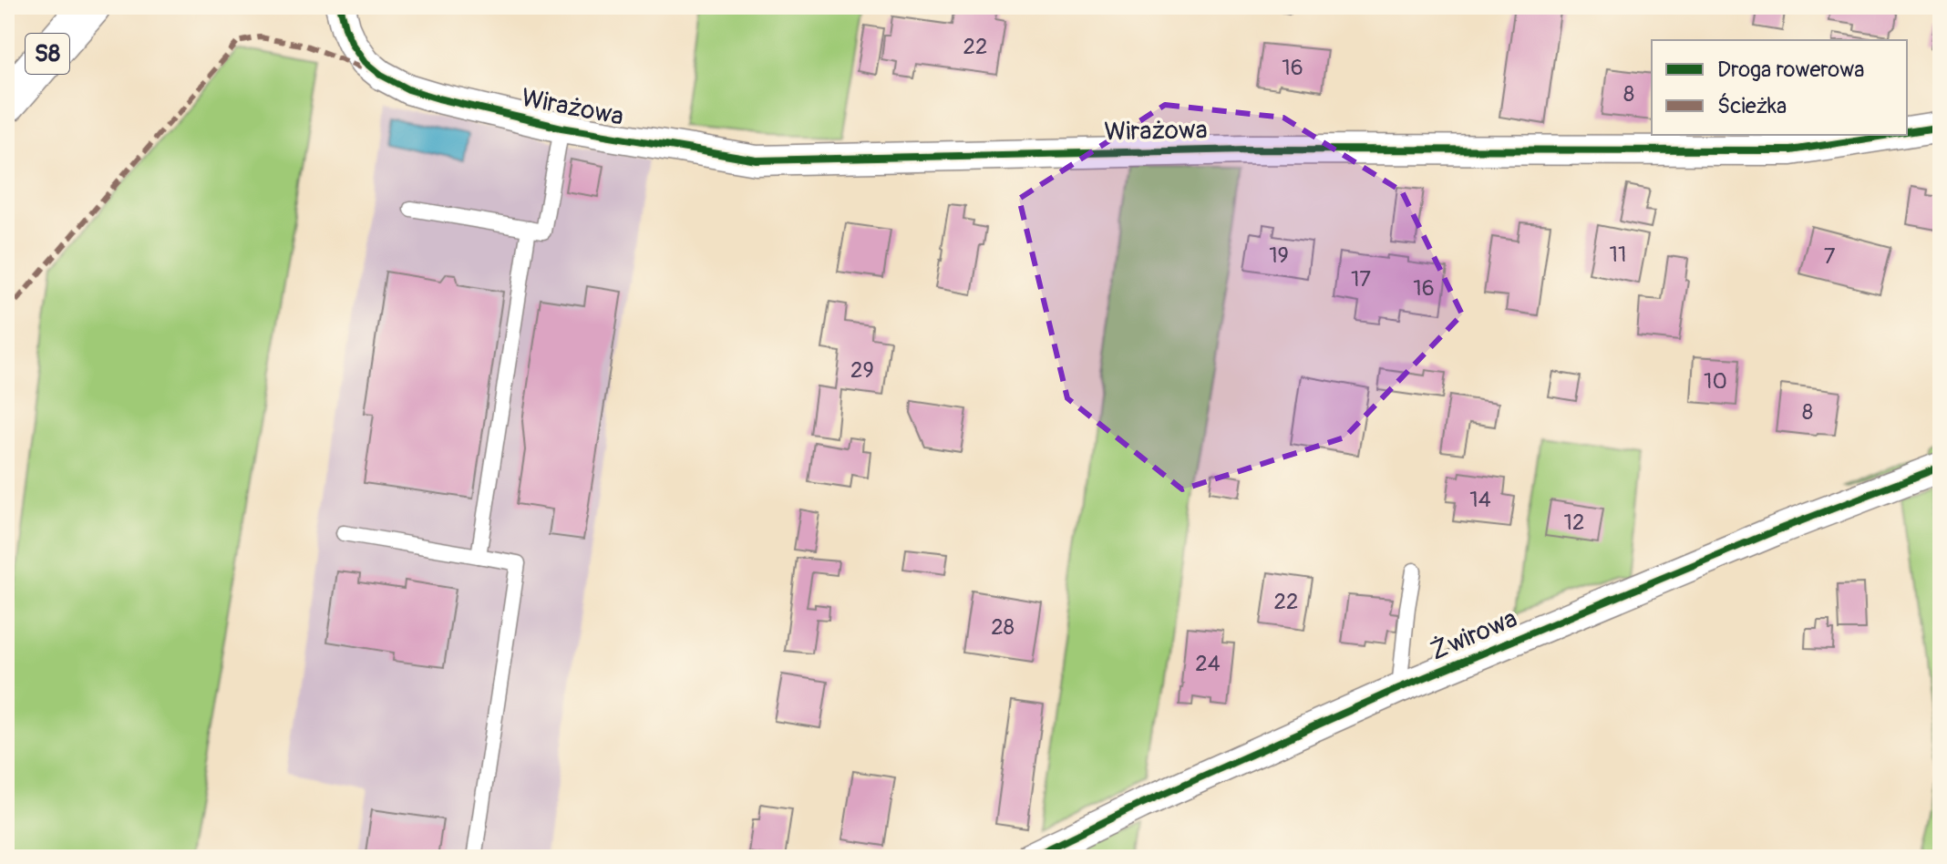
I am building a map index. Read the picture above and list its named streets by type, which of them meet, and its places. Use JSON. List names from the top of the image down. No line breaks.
{"streets":{"highway":["S8"],"street":["Wirażowa","Żwirowa"]},"house_numbers":["22","16","8","11","19","7","17","16","29","10","8","14","12","22","28","24"],"legend":["Droga rowerowa","Ścieżka"]}
